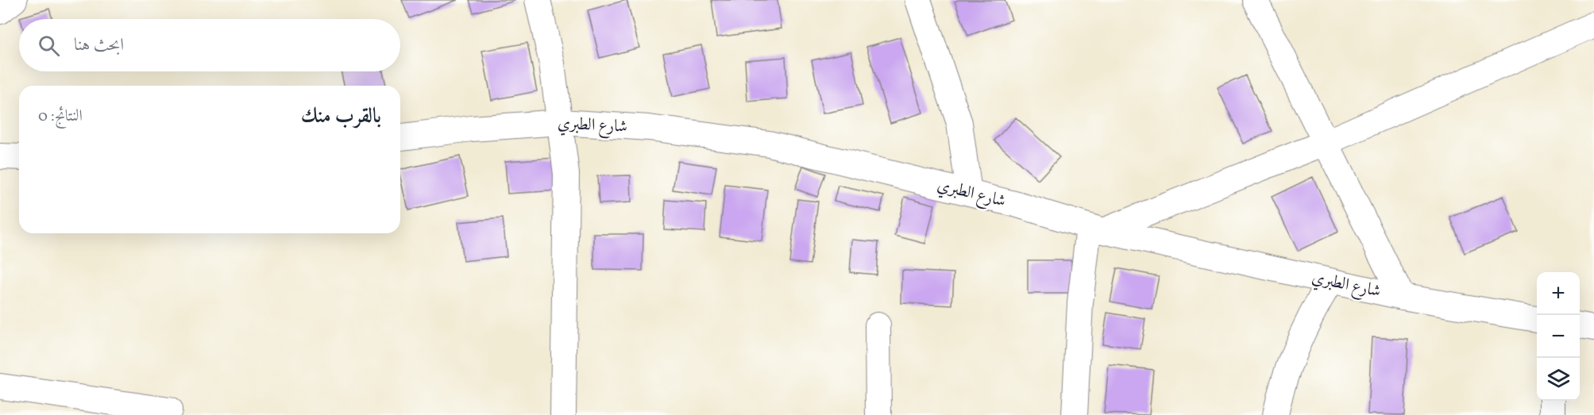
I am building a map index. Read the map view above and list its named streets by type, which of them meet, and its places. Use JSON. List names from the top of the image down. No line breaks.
{"streets":{"street":["شارع الطبري"]},"page":{"search":"ابحث هنا","heading":["بالقرب منك","النتائج: 0"],"map_buttons":["+","−"]}}
